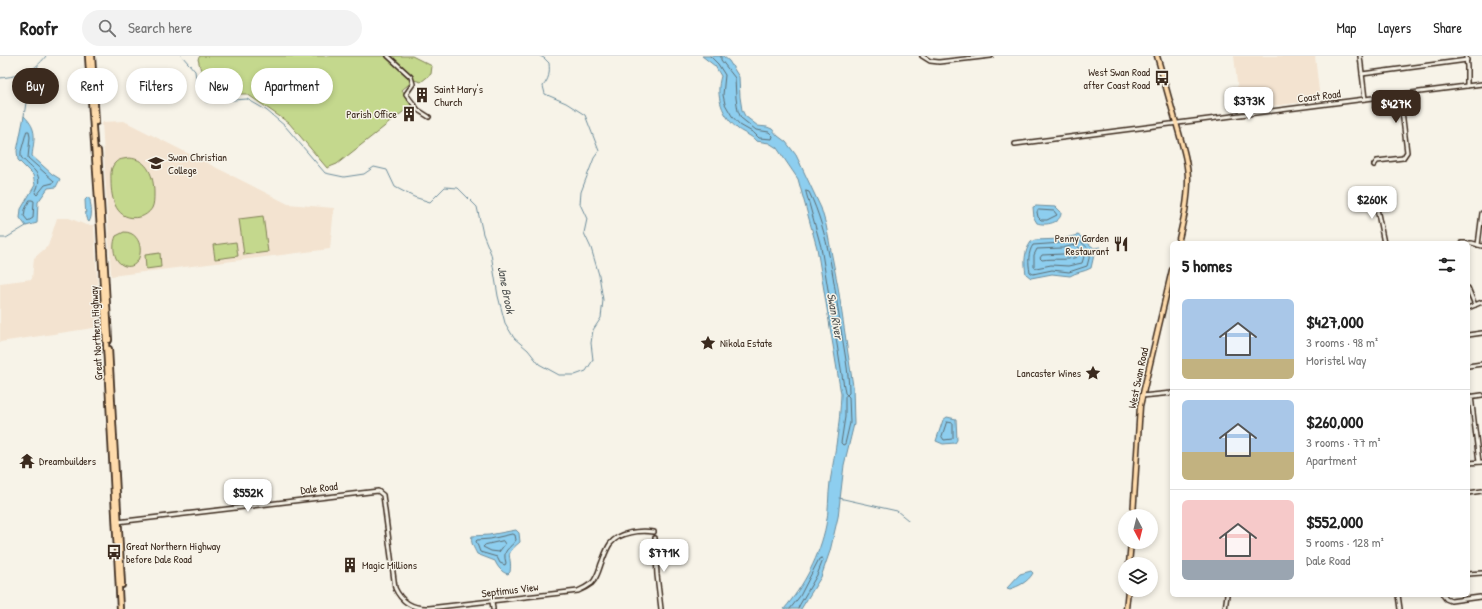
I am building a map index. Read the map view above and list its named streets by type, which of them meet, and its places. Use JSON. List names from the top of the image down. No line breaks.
{"streets":{"highway":["Great Northern Highway"],"main road":["West Swan Road"],"street":["Coast Road","Dale Road","Septimus View"]},"crossings":[["Great Northern Highway","Dale Road"],["Dale Road","Septimus View"]],"water":["Jane Brook","Swan River"],"places":{"bus stop":["West Swan Road after Coast Road","Great Northern Highway before Dale Road"],"building":["Saint Mary's Church","Parish Office","Magic Millions"],"school or university":["Swan Christian College"],"restaurant":["Penny Garden Restaurant"],"place":["Nikola Estate","Lancaster Wines"],"temple":["Dreambuilders"]},"north":"bottom","page":{"header":"Roofr","search":"Search here","nav":["Map","Layers","Share"],"chip":["Buy","Rent","Filters","New","Apartment"],"price":["$373K","$427K","$260K","$552K","$771K"],"heading":"5 homes","list":[{"name":"$427,000","note":"3 rooms · 98 m² · Moristel Way"},{"name":"$260,000","note":"3 rooms · 77 m² · Apartment"},{"name":"$552,000","note":"5 rooms · 128 m² · Dale Road"}]}}
